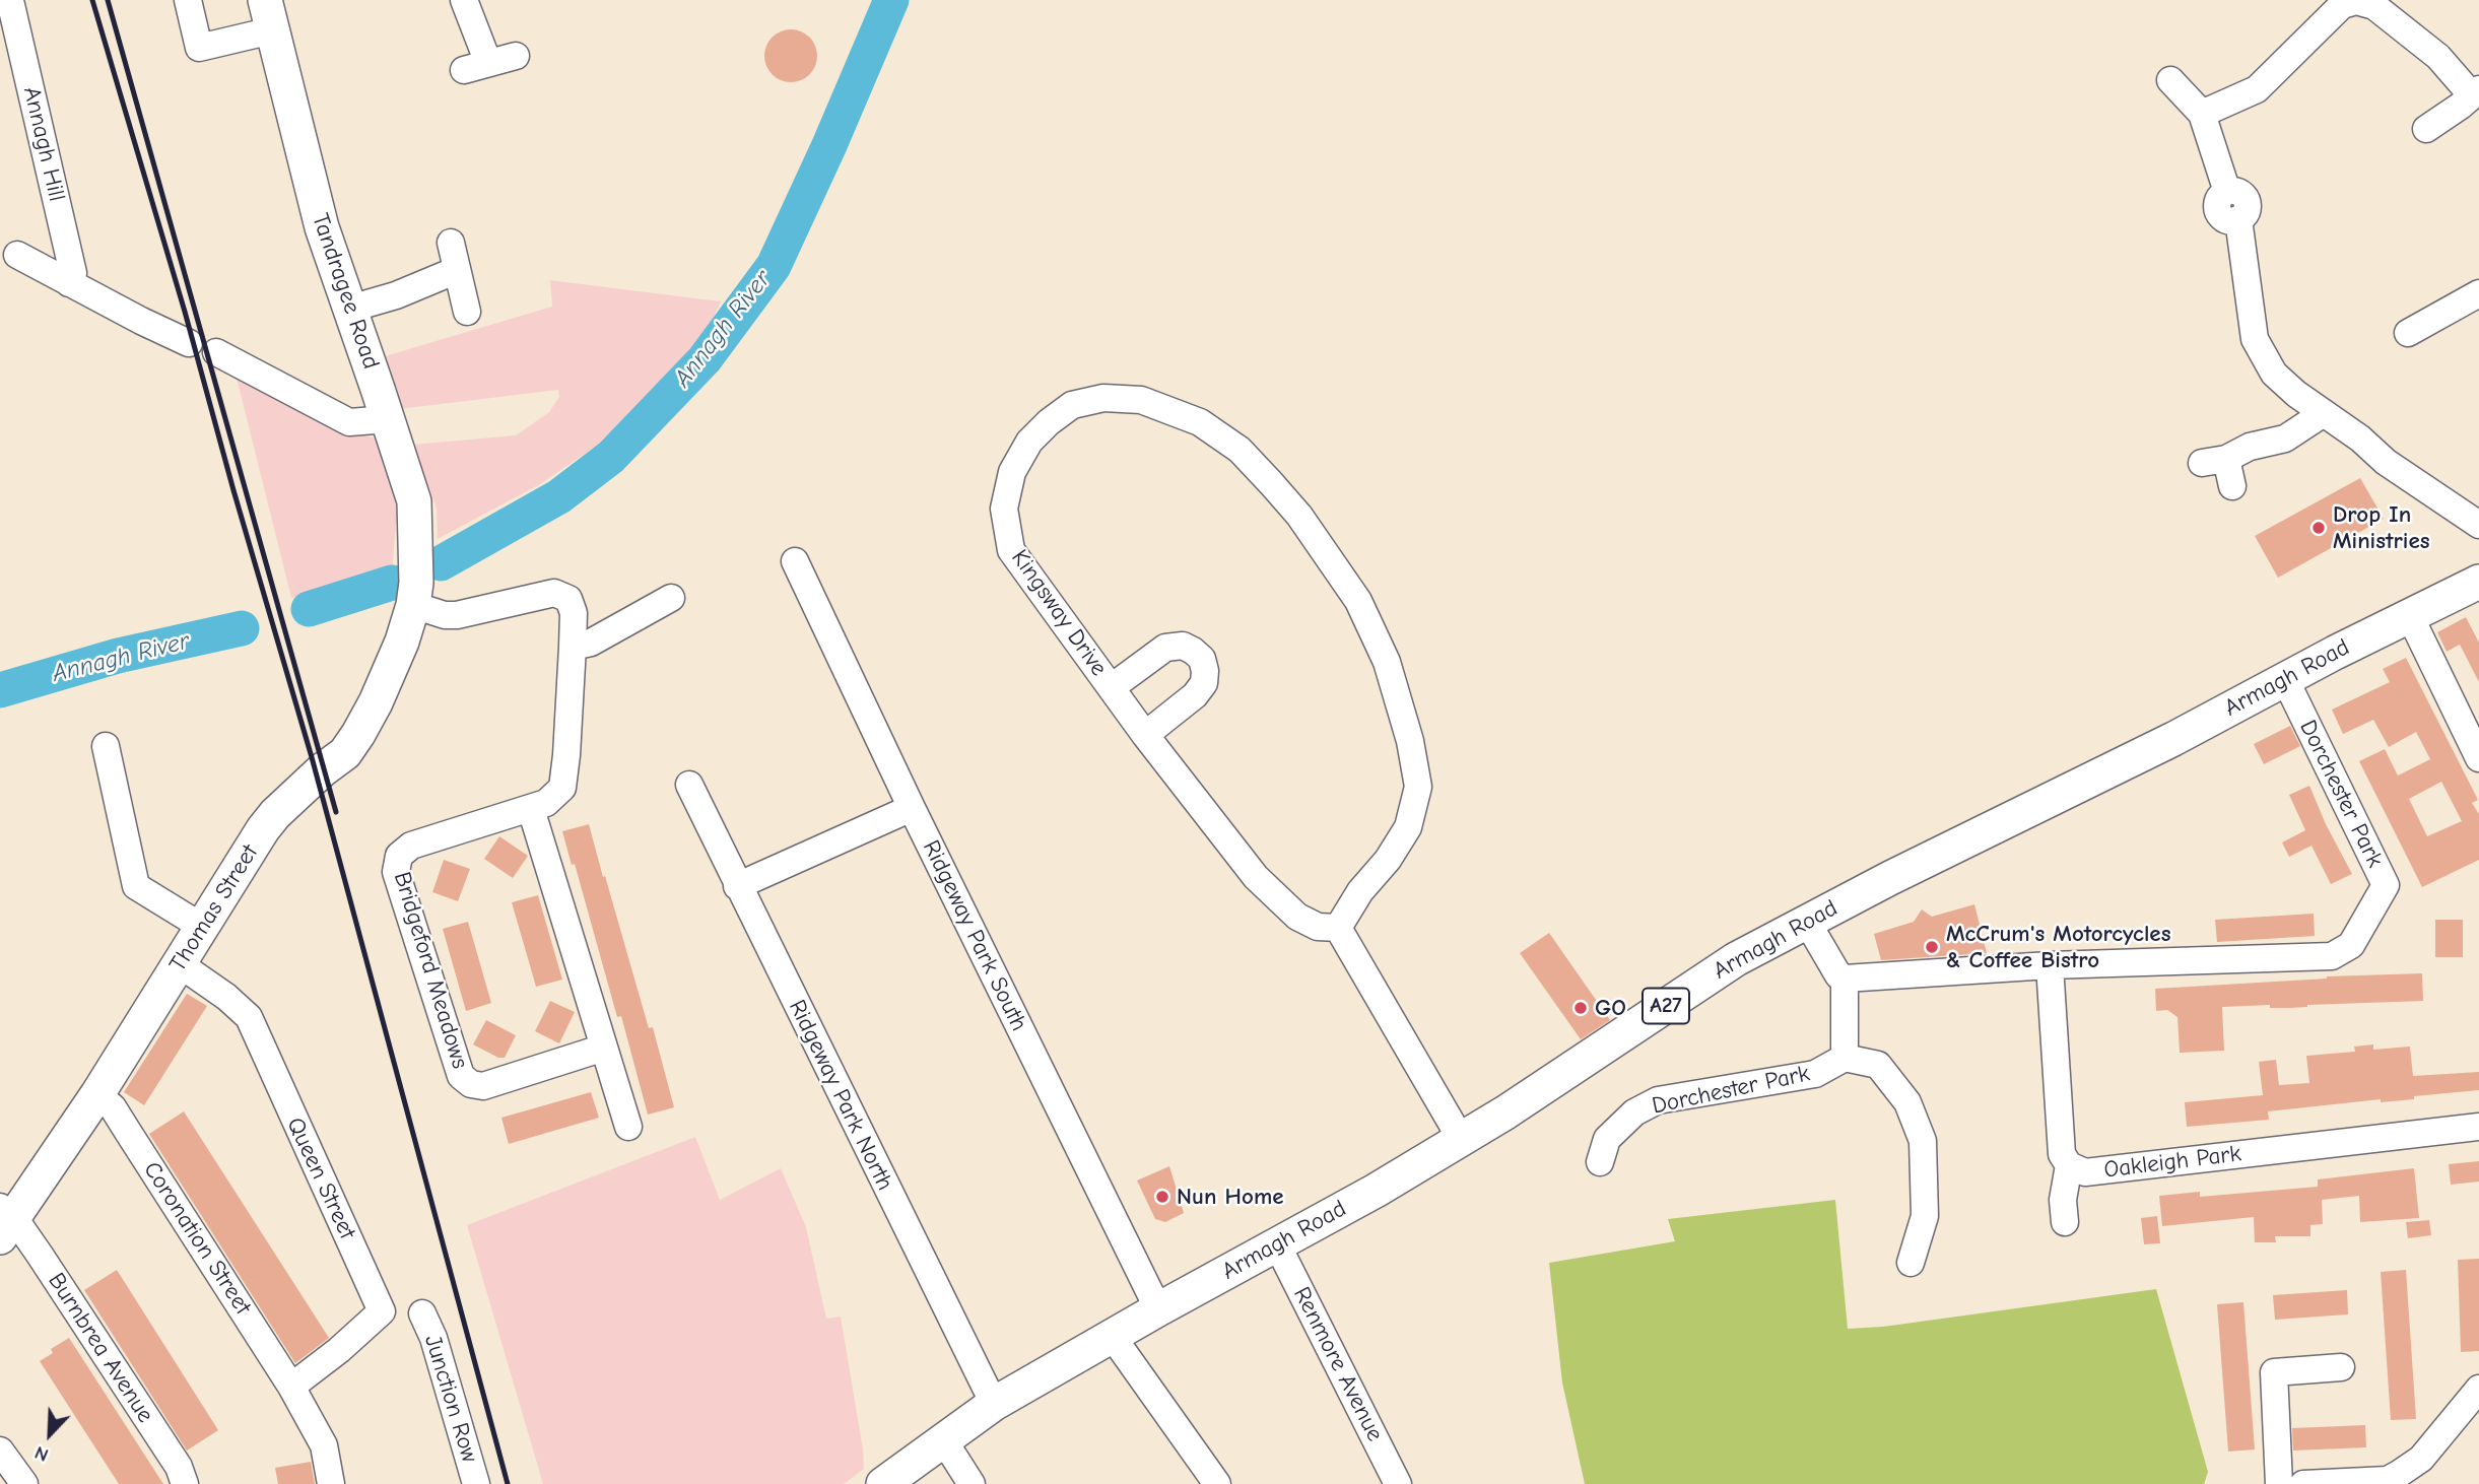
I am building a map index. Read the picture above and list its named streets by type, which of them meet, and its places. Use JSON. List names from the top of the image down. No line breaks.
{"streets":{"main road":["Tandragee Road","Armagh Road","Thomas Street","A27"],"street":["Annagh Hill","Kingsway Drive","Dorchester Park","Ridgeway Park South","Bridgeford Meadows","Ridgeway Park North","Oakleigh Park","Queen Street","Coronation Street","Burnbrea Avenue","Renmore Avenue","Junction Row"]},"crossings":[["Tandragee Road","Thomas Street"],["Tandragee Road","Bridgeford Meadows"],["Armagh Road","Dorchester Park"],["Armagh Road","Ridgeway Park South"],["Armagh Road","Ridgeway Park North"],["Armagh Road","Renmore Avenue"],["Dorchester Park","Oakleigh Park"],["Thomas Street","Bridgeford Meadows"],["Thomas Street","Queen Street"],["Thomas Street","Coronation Street"],["Thomas Street","Burnbrea Avenue"],["Queen Street","Coronation Street"]],"water":["Annagh River"],"places":["Drop In Ministries","McCrum's Motorcycles & Coffee Bistro","GO","Nun Home"],"north":"bottom left"}
